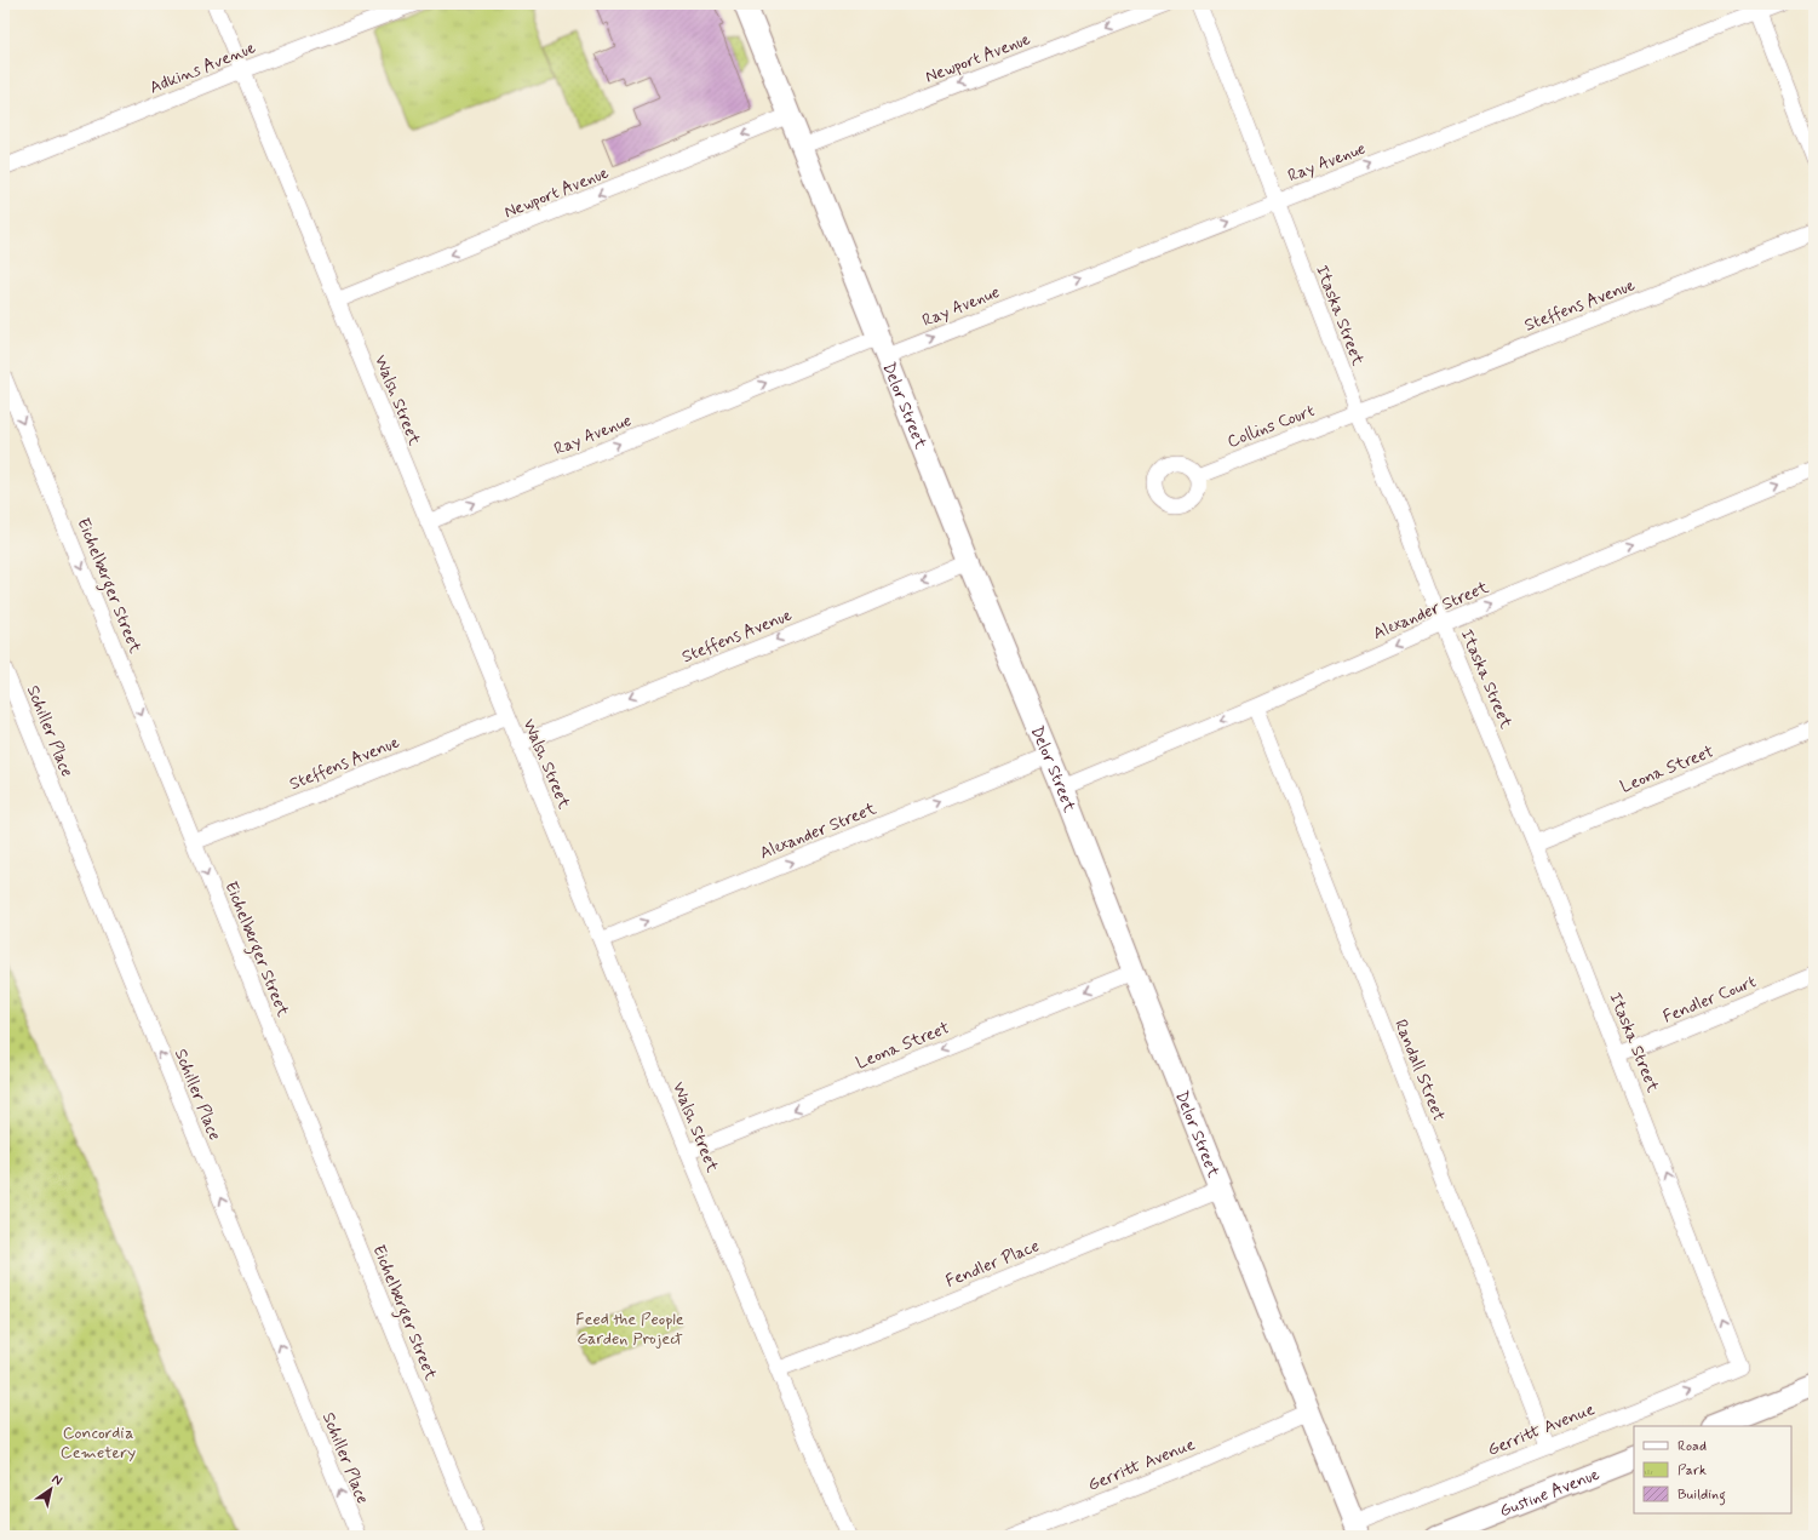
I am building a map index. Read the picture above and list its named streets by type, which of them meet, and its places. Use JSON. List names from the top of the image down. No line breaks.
{"streets":{"street":["Newport Avenue","Adkins Avenue","Ray Avenue","Steffens Avenue","Itaska Street","Walsh Street","Delor Street","Collins Court","Eichelberger Street","Alexander Street","Schiller Place","Leona Street","Fendler Court","Randall Street","Fendler Place","Gerritt Avenue","Gustine Avenue"]},"crossings":[["Newport Avenue","Walsh Street"],["Newport Avenue","Delor Street"],["Adkins Avenue","Walsh Street"],["Ray Avenue","Itaska Street"],["Ray Avenue","Walsh Street"],["Ray Avenue","Delor Street"],["Steffens Avenue","Itaska Street"],["Steffens Avenue","Walsh Street"],["Steffens Avenue","Delor Street"],["Steffens Avenue","Collins Court"],["Steffens Avenue","Eichelberger Street"],["Itaska Street","Collins Court"],["Itaska Street","Alexander Street"],["Itaska Street","Leona Street"],["Itaska Street","Fendler Court"],["Itaska Street","Gerritt Avenue"],["Walsh Street","Alexander Street"],["Walsh Street","Leona Street"],["Walsh Street","Fendler Place"],["Delor Street","Alexander Street"],["Delor Street","Leona Street"],["Delor Street","Fendler Place"],["Delor Street","Gerritt Avenue"],["Alexander Street","Randall Street"],["Randall Street","Gerritt Avenue"]],"one_way":["Newport Avenue","Ray Avenue","Steffens Avenue","Eichelberger Street","Schiller Place","Leona Street"],"parks":["Feed the People Garden Project","Concordia Cemetery"],"legend":["Road","Park","Building"],"north":"top right"}
